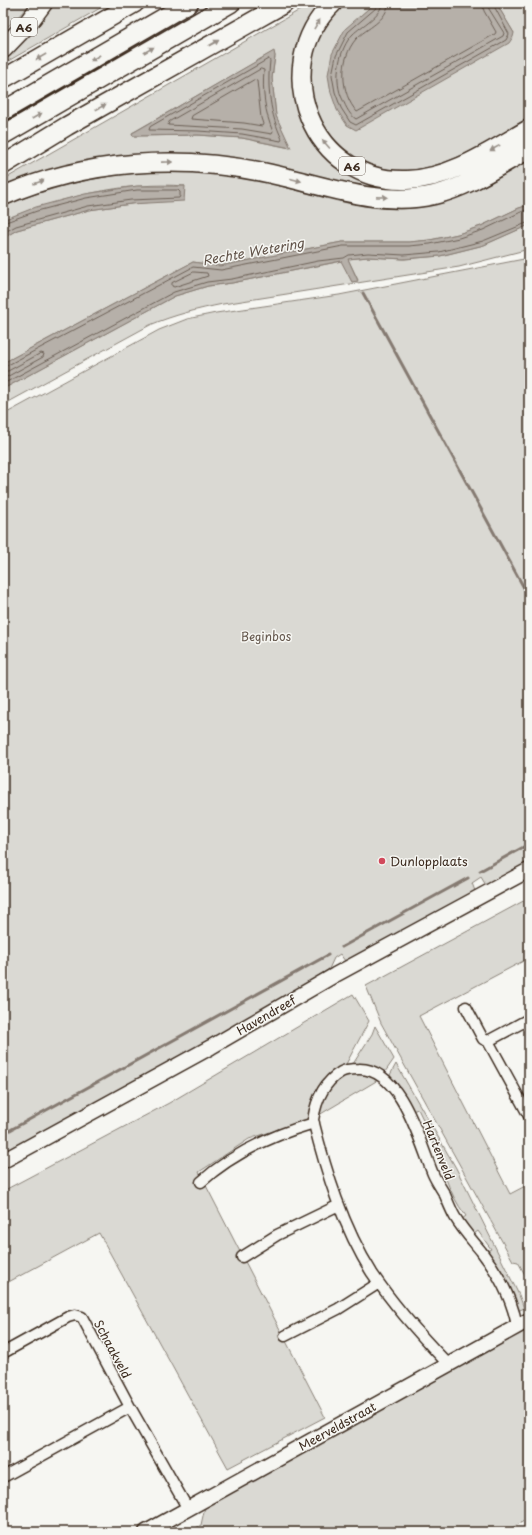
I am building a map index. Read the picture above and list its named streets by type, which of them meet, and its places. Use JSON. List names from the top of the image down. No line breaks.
{"streets":{"highway":["A6"],"street":["Havendreef","Hartenveld","Schaakveld","Meerveldstraat"]},"crossings":[["Hartenveld","Meerveldstraat"],["Schaakveld","Meerveldstraat"]],"water":["Rechte Wetering"],"parks":["Beginbos"],"places":["Dunlopplaats"]}
